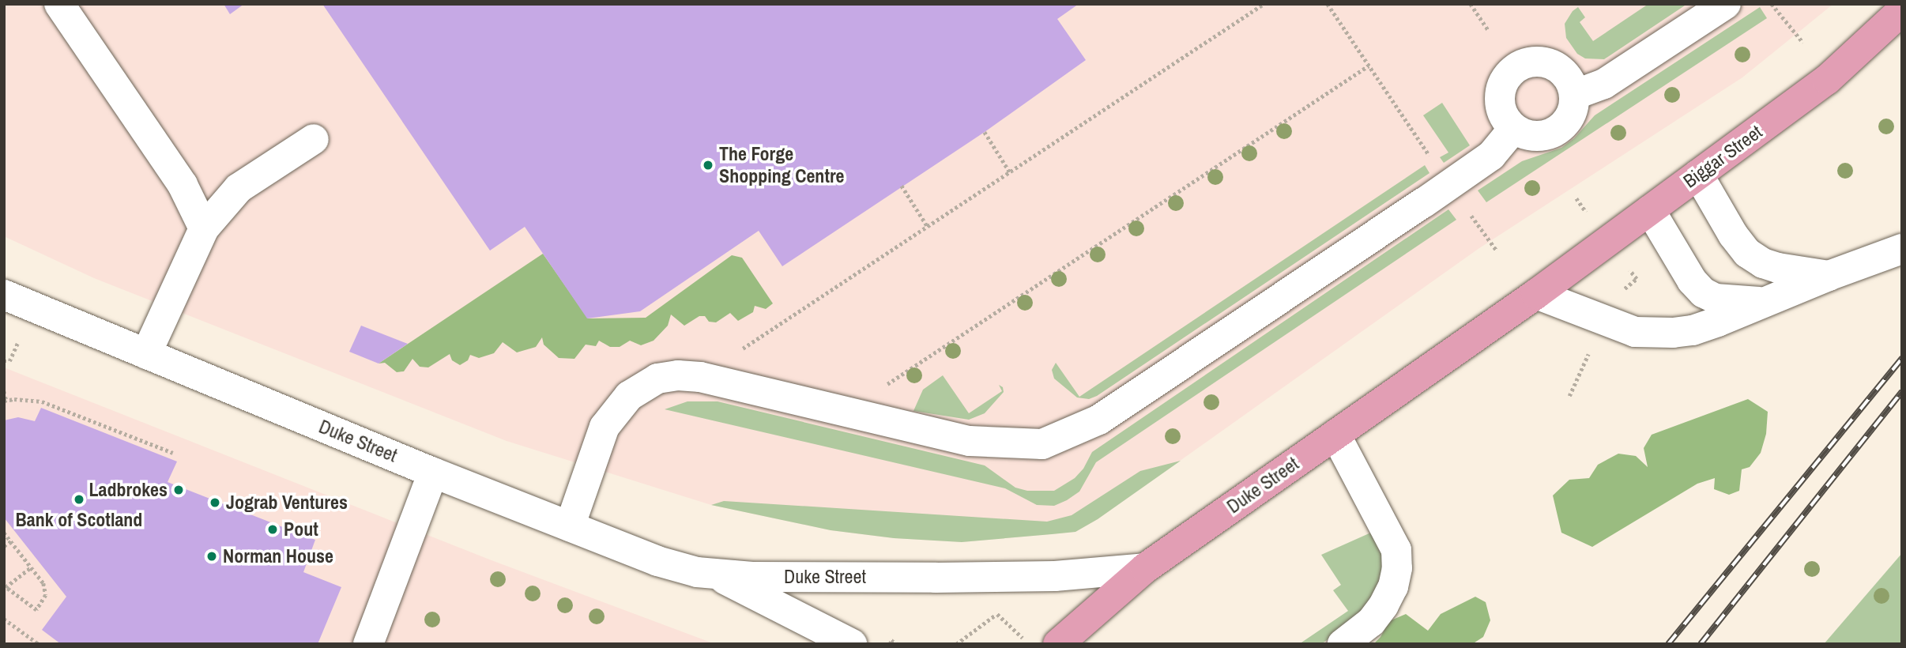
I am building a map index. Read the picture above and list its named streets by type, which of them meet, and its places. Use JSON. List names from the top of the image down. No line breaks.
{"streets":{"main road":["Biggar Street","Duke Street"]},"crossings":[["Biggar Street","Duke Street"]],"places":["The Forge Shopping Centre","Ladbrokes","Bank of Scotland","Jograb Ventures","Pout","Norman House"]}
